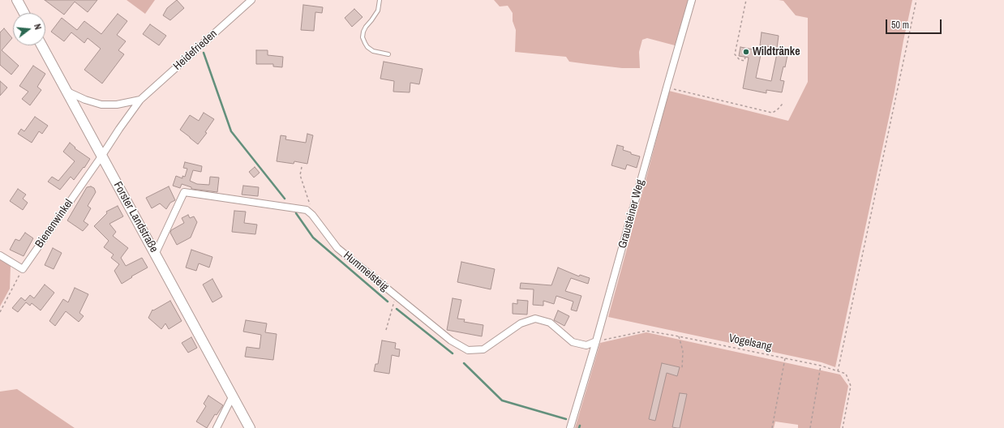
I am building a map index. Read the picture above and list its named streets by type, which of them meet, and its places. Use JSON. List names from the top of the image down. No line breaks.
{"streets":{"main road":["Forster Landstraße"],"street":["Heidefrieden","Grausteiner Weg","Bienenwinkel","Hummelsteig"],"path":["Vogelsang"]},"crossings":[["Heidefrieden","Forster Landstraße"],["Heidefrieden","Bienenwinkel"],["Grausteiner Weg","Hummelsteig"],["Grausteiner Weg","Vogelsang"],["Forster Landstraße","Bienenwinkel"],["Hummelsteig","Vogelsang"]],"places":["Wildtränke"],"scale_bar":"50 m","north":"right"}
